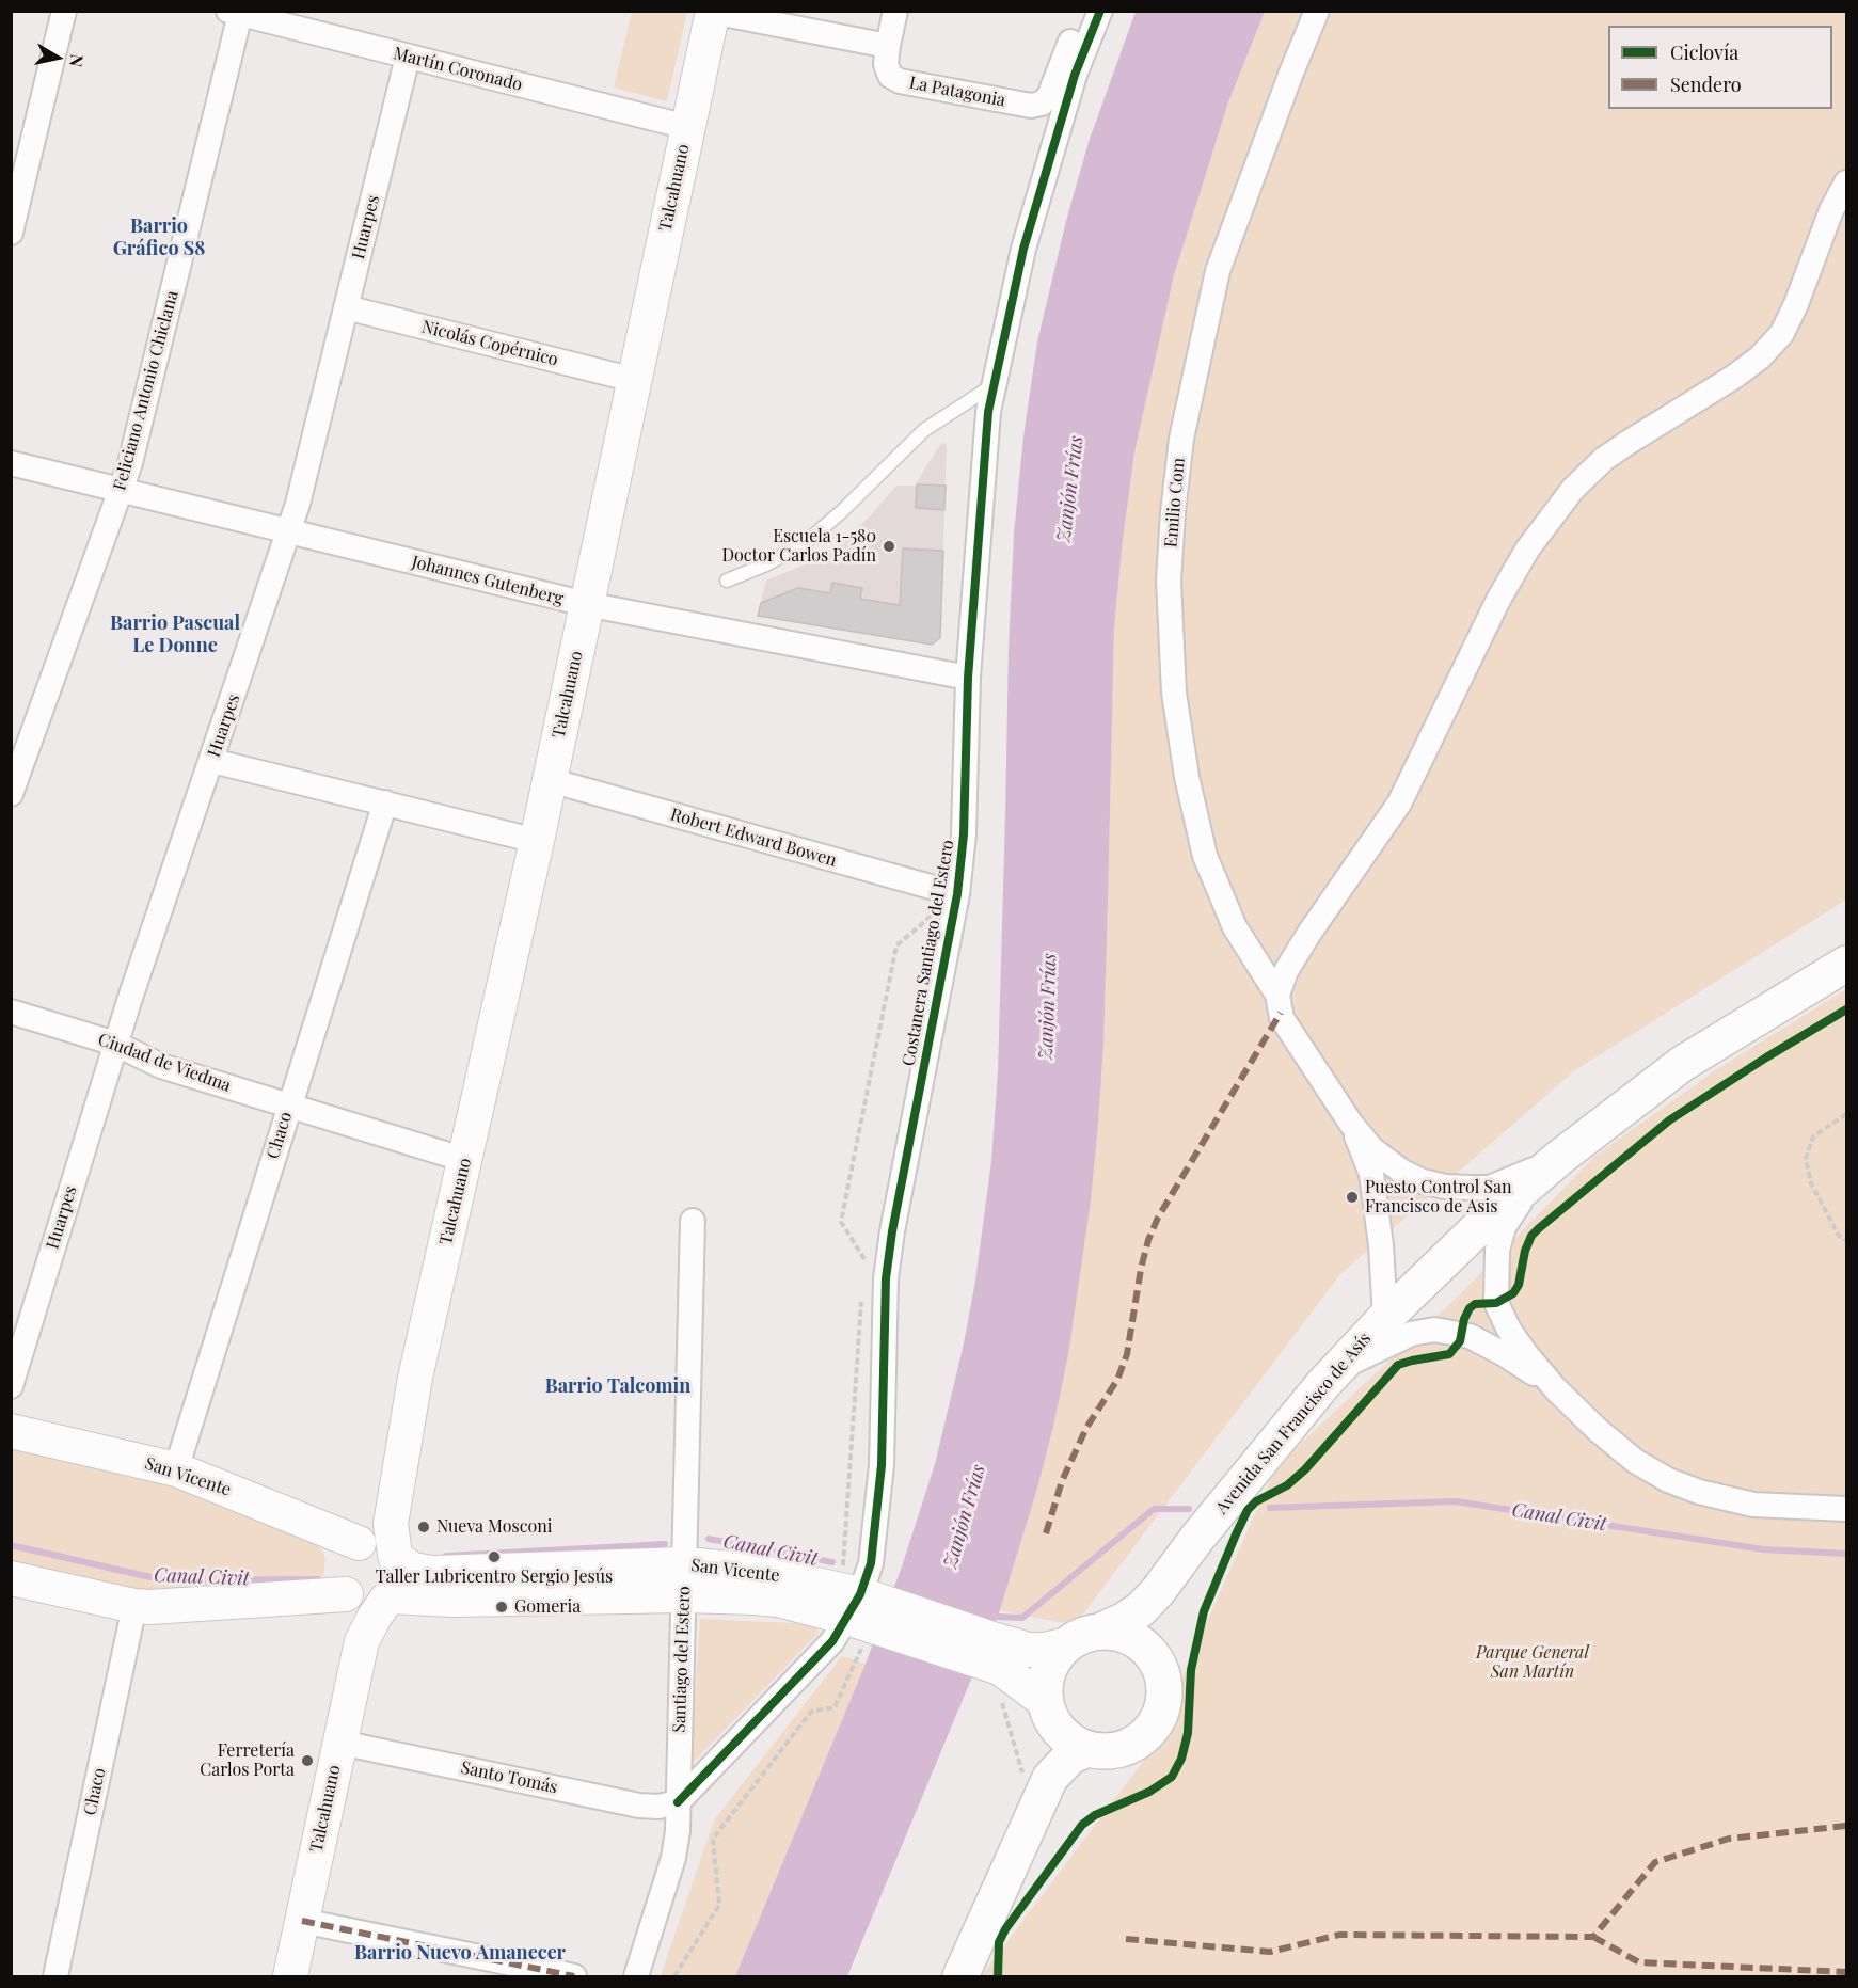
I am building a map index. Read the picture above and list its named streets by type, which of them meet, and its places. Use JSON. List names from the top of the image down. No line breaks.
{"streets":{"main road":["Avenida San Francisco de Asís"],"street":["Martín Coronado","La Patagonia","Talcahuano","Huarpes","Nicolás Copérnico","Feliciano Antonio Chiclana","Emilio Com","Johannes Gutenberg","Robert Edward Bowen","Costanera Santiago del Estero","Ciudad de Viedma","Chaco","San Vicente","Santiago del Estero","Santo Tomás"]},"crossings":[["Martín Coronado","Talcahuano"],["Martín Coronado","Huarpes"],["Martín Coronado","Feliciano Antonio Chiclana"],["Talcahuano","Nicolás Copérnico"],["Talcahuano","Johannes Gutenberg"],["Talcahuano","Robert Edward Bowen"],["Talcahuano","Ciudad de Viedma"],["Talcahuano","San Vicente"],["Talcahuano","Santo Tomás"],["Huarpes","Nicolás Copérnico"],["Huarpes","Johannes Gutenberg"],["Huarpes","Ciudad de Viedma"],["Feliciano Antonio Chiclana","Johannes Gutenberg"],["Johannes Gutenberg","Costanera Santiago del Estero"],["Robert Edward Bowen","Costanera Santiago del Estero"],["Costanera Santiago del Estero","San Vicente"],["Costanera Santiago del Estero","Santiago del Estero"],["Costanera Santiago del Estero","Santo Tomás"],["Ciudad de Viedma","Chaco"],["Chaco","San Vicente"],["Avenida San Francisco de Asís","San Vicente"],["San Vicente","Santiago del Estero"],["Santiago del Estero","Santo Tomás"]],"districts":["Barrio Gráfico S8","Barrio Pascual Le Donne","Barrio Talcomin","Barrio Nuevo Amanecer"],"water":["Zanjón Frías","Canal Civit"],"parks":["Parque General San Martín"],"places":["Escuela 1-580 Doctor Carlos Padín","Puesto Control San Francisco de Asis","Nueva Mosconi","Taller Lubricentro Sergio Jesús","Gomeria","Ferretería Carlos Porta"],"legend":["Ciclovía","Sendero"],"north":"right"}
